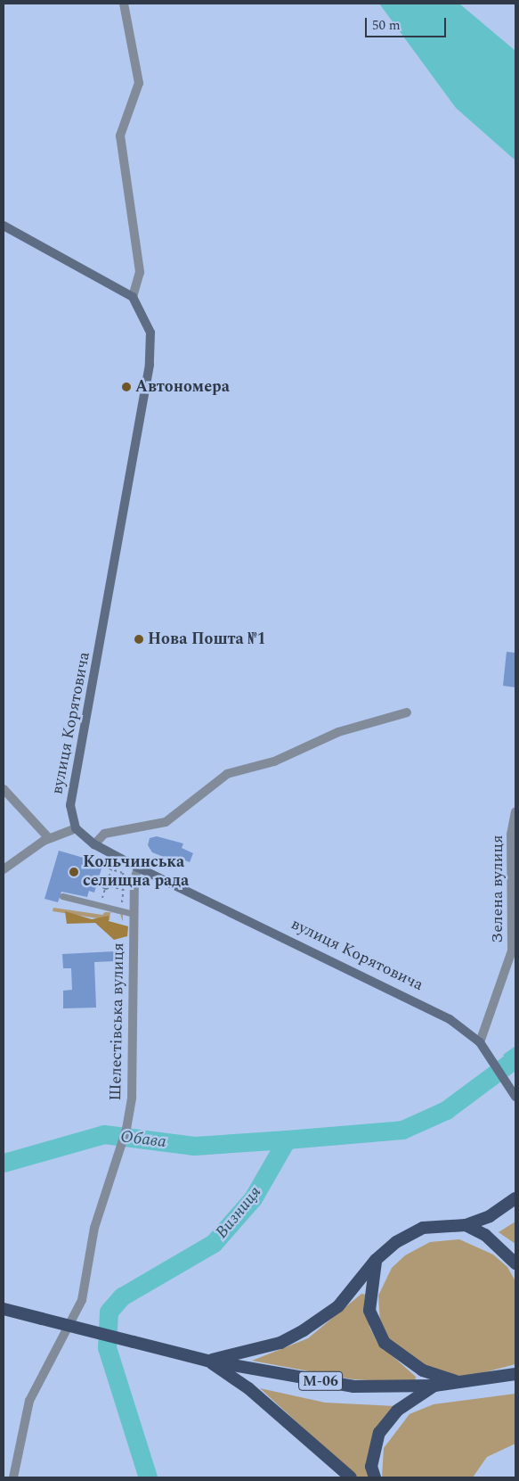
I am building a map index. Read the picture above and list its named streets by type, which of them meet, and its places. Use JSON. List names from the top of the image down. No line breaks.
{"streets":{"highway":["М-06"],"main road":["вулиця Корятовича"],"street":["Зелена вулиця","Шелестівська вулиця"]},"crossings":[["вулиця Корятовича","Зелена вулиця"],["вулиця Корятовича","Шелестівська вулиця"]],"water":["Обава","Визниця"],"places":["Автономера","Нова Пошта №1","Кольчинська селищна рада"],"scale_bar":"50 m"}
